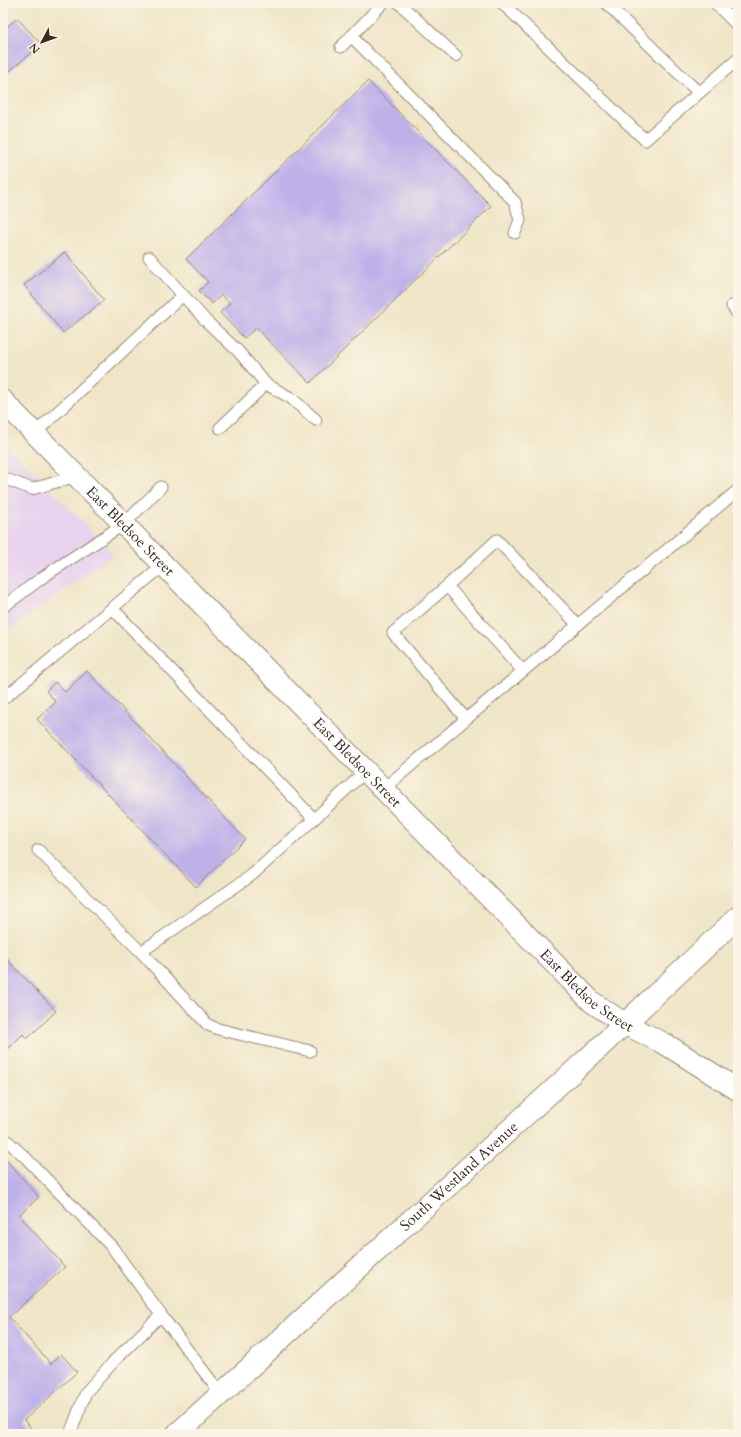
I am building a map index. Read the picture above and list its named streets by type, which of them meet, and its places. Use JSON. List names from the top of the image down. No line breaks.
{"streets":{"street":["East Bledsoe Street","South Westland Avenue"]},"crossings":[["East Bledsoe Street","South Westland Avenue"]],"north":"bottom left"}
